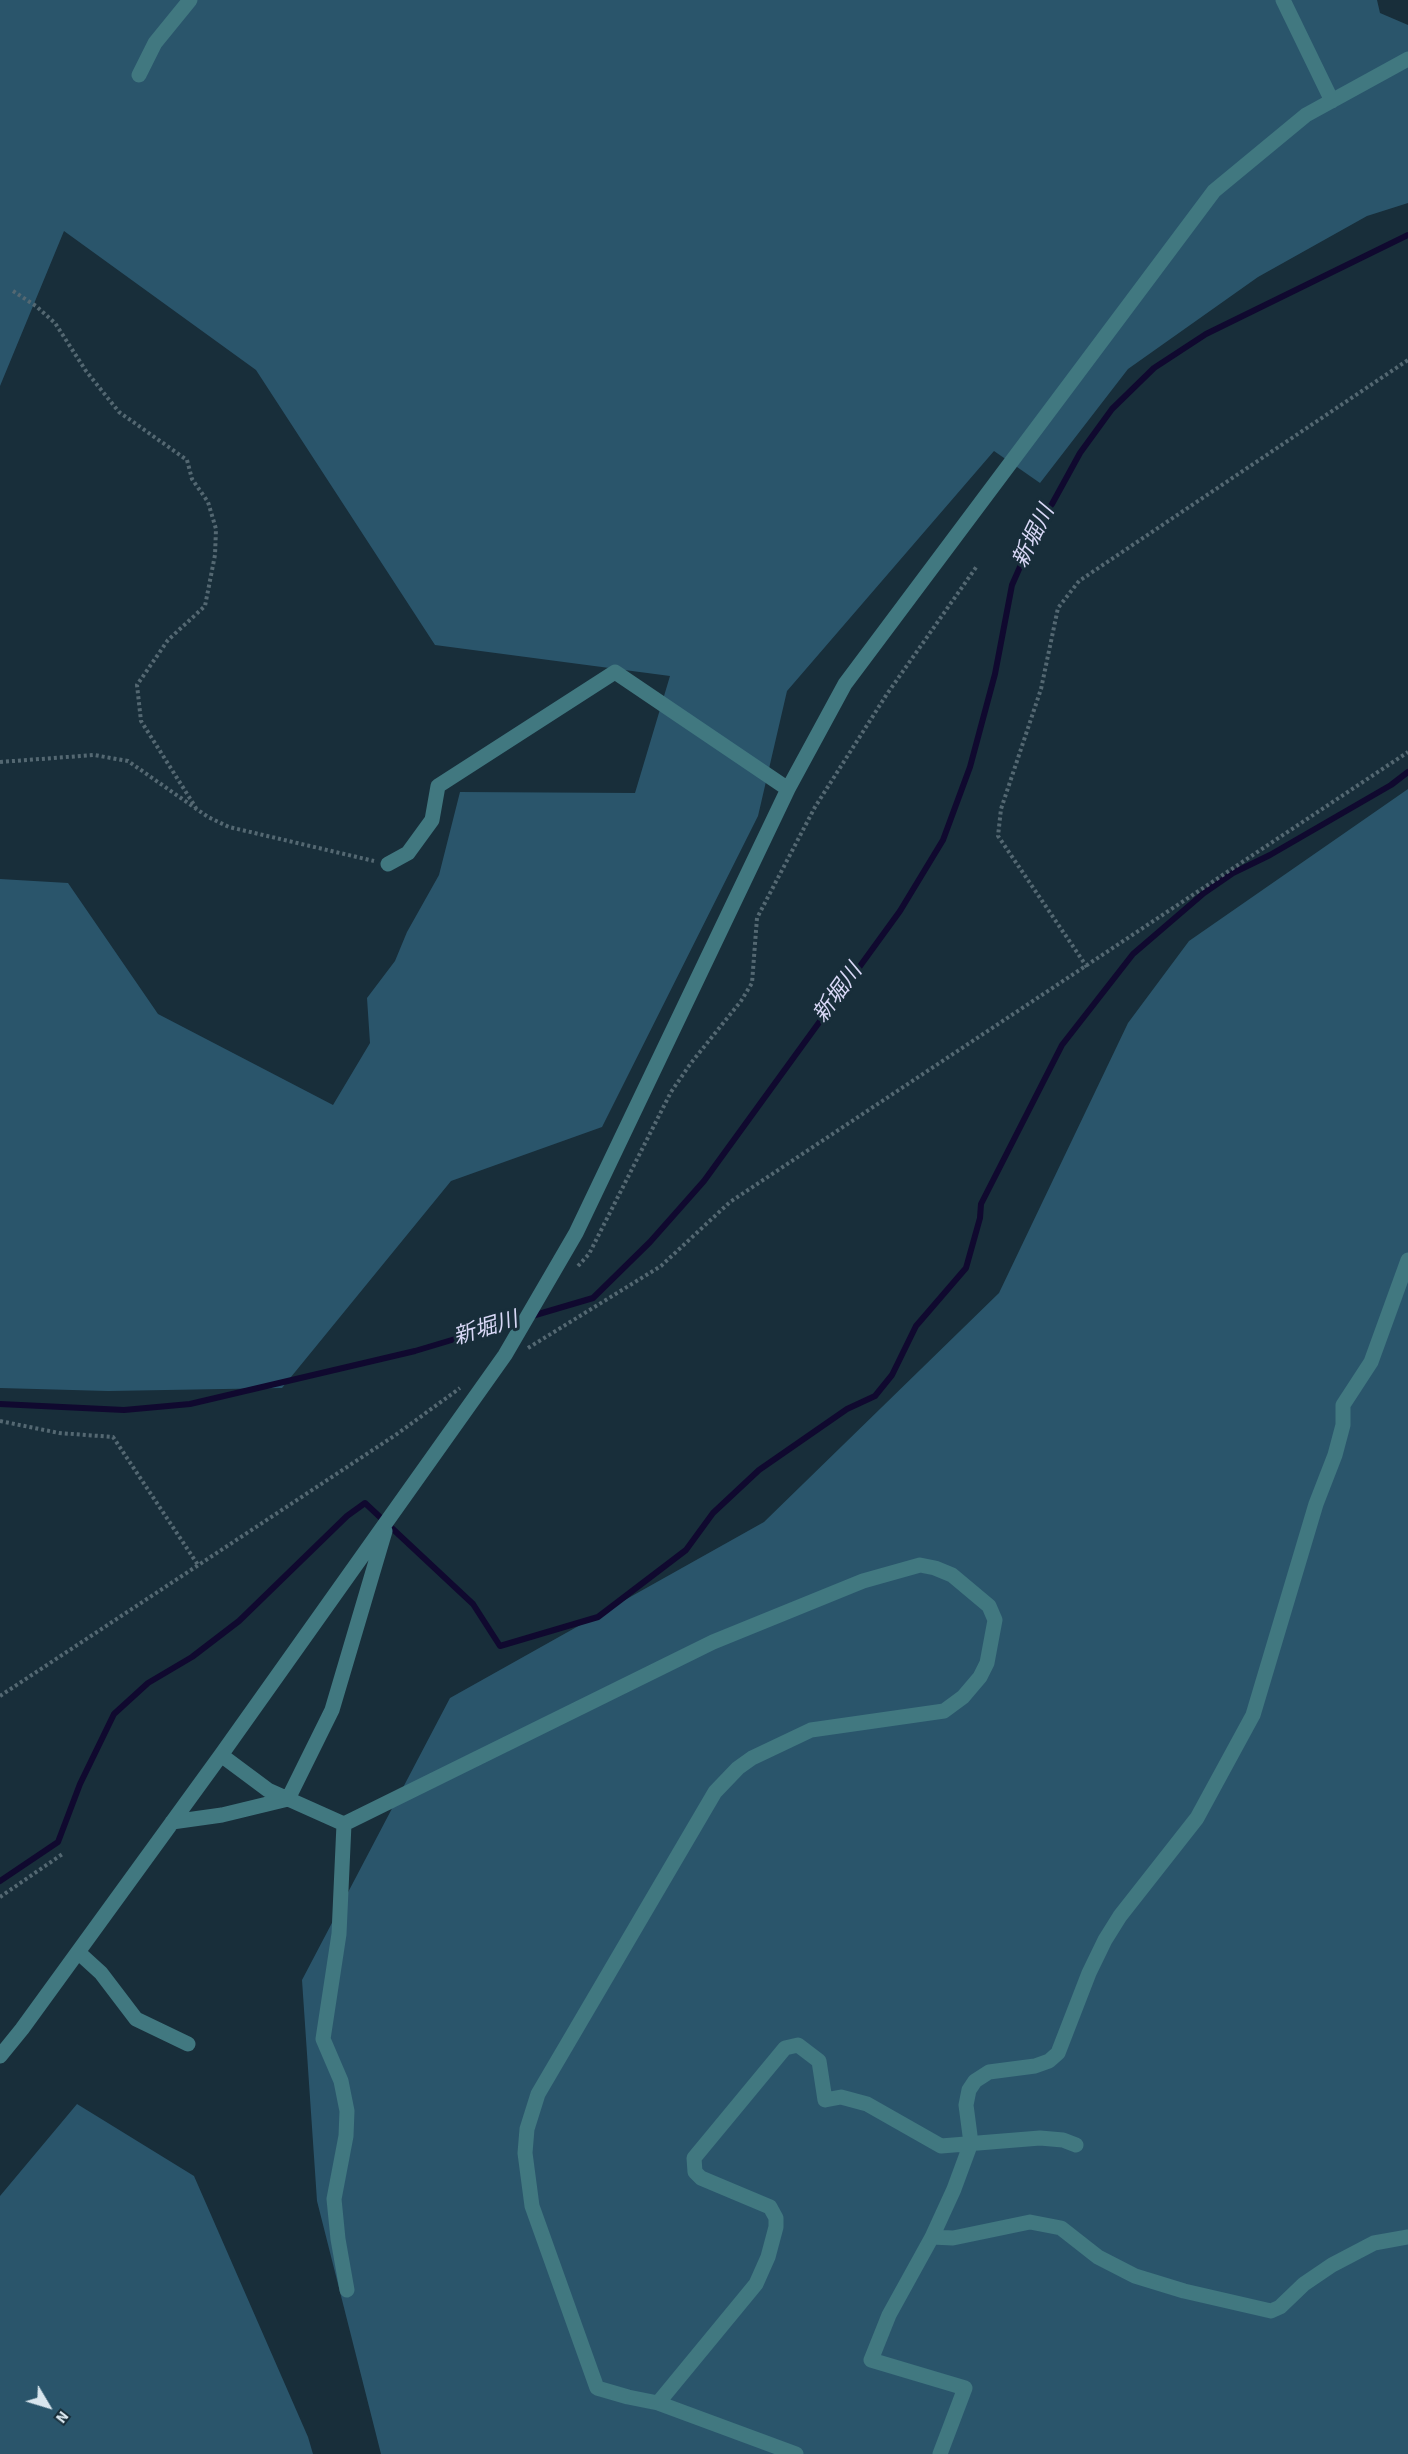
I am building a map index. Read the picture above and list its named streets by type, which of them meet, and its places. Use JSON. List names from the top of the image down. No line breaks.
{"water":["新堀川"],"north":"bottom right"}
